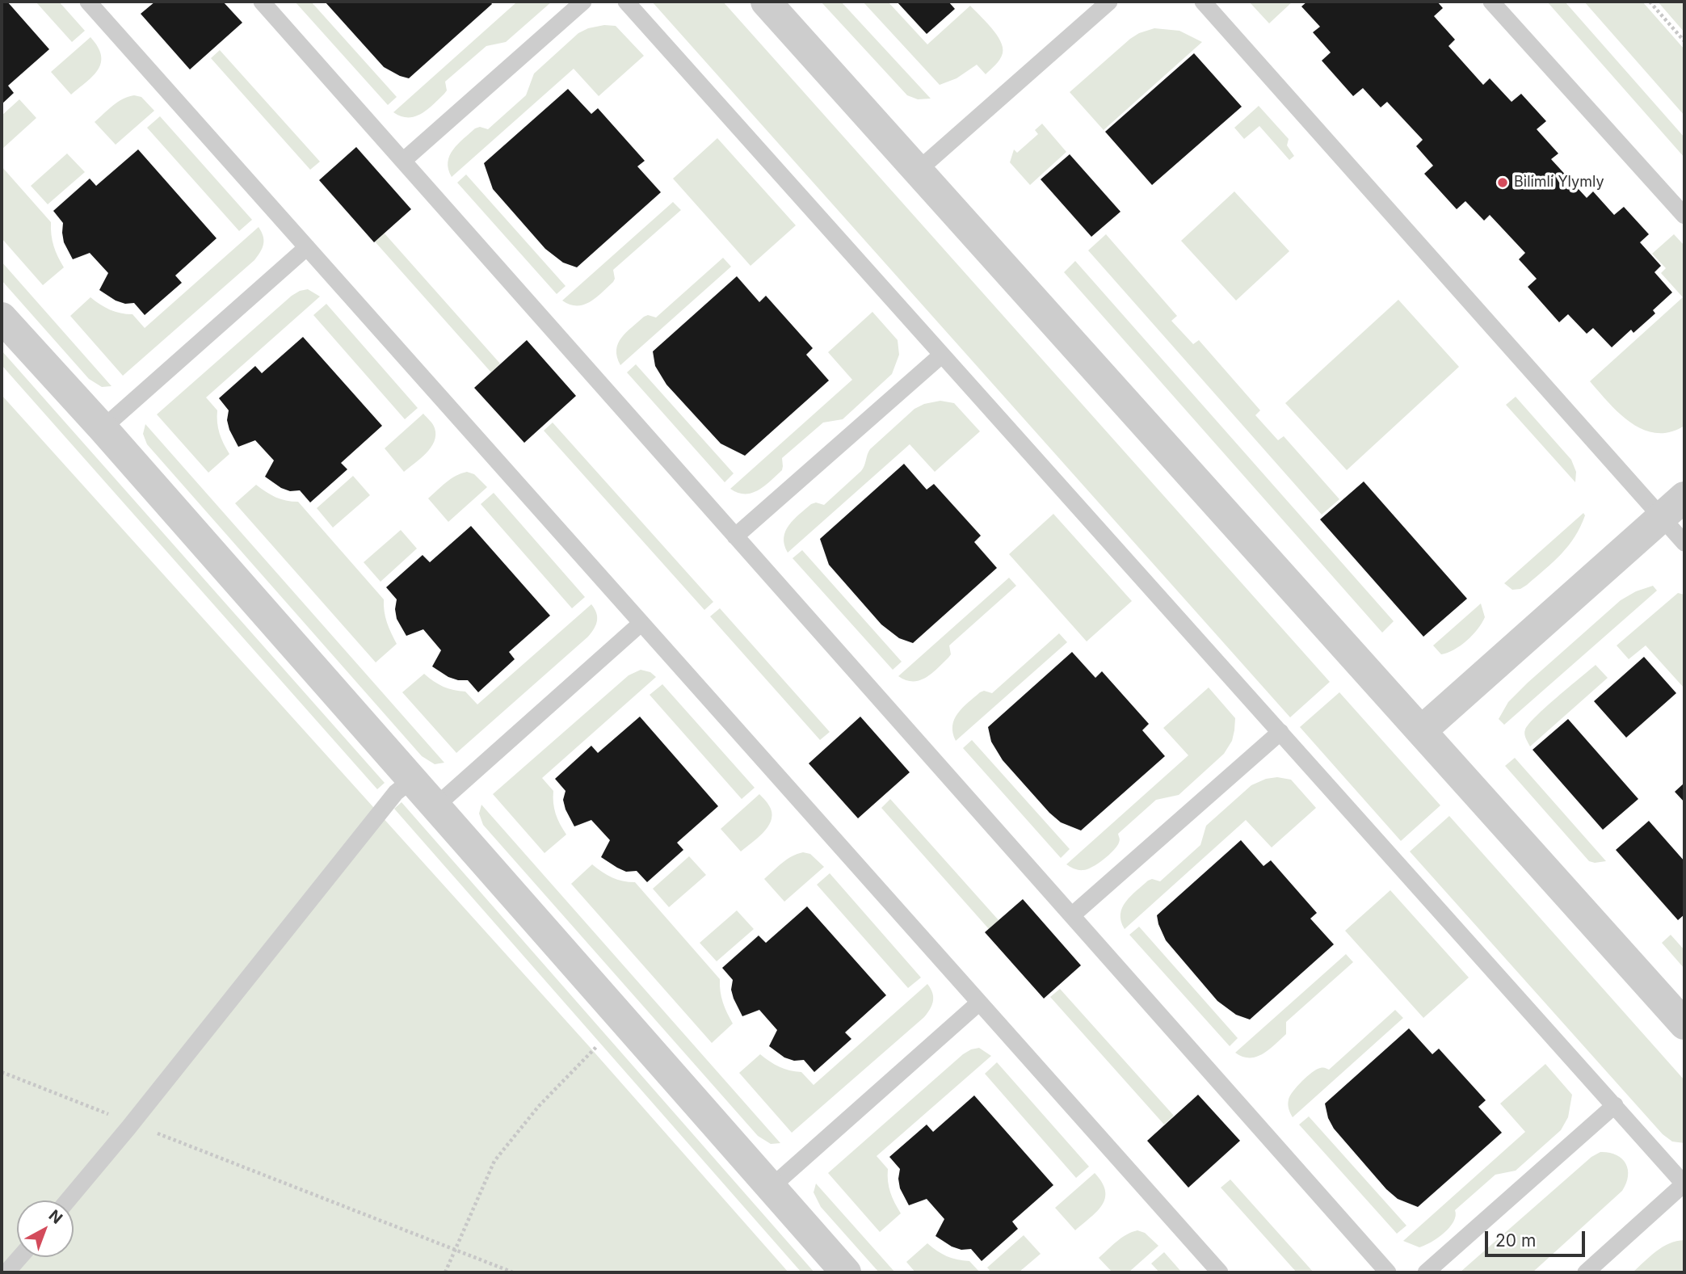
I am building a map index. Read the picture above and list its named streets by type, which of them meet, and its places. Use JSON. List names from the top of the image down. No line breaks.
{"places":["Bilimli Ylymly"],"scale_bar":"20 m","north":"top right"}
